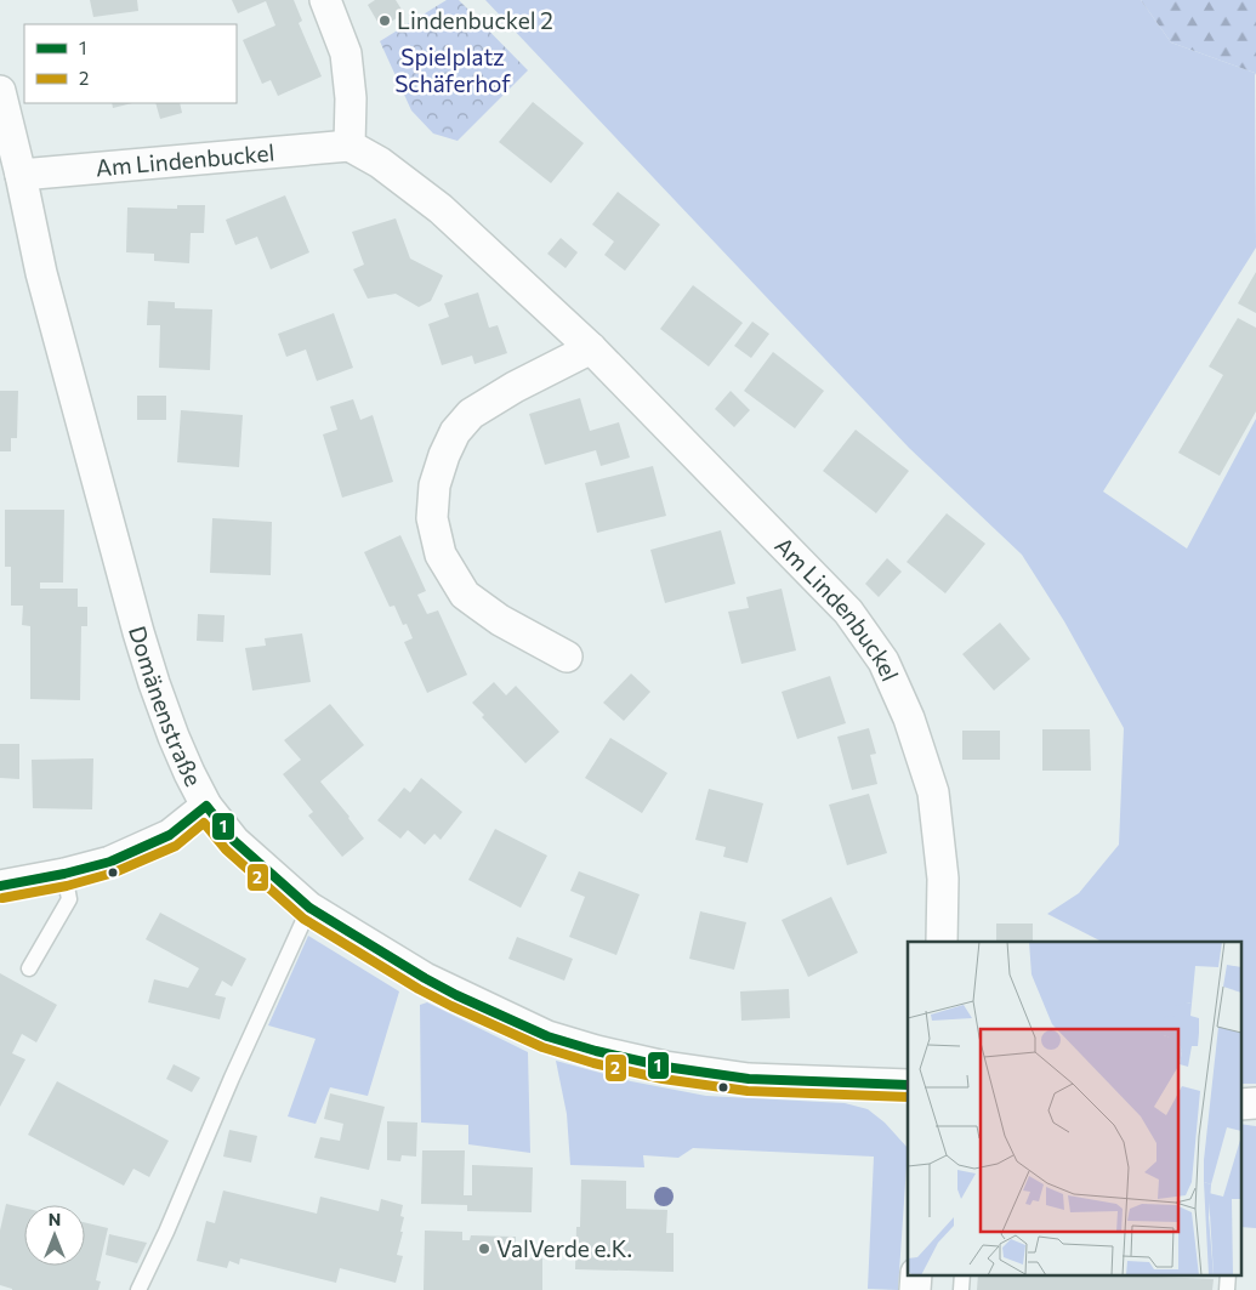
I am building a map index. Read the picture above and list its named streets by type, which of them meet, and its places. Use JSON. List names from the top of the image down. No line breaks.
{"streets":{"street":["Am Lindenbuckel","Domänenstraße"]},"crossings":[["Am Lindenbuckel","Domänenstraße"]],"parks":["Spielplatz Schäferhof"],"places":["Lindenbuckel 2","ValVerde e.K."],"lines":["transit line 1","transit line 2"],"legend":["1","2"],"north":"top"}
